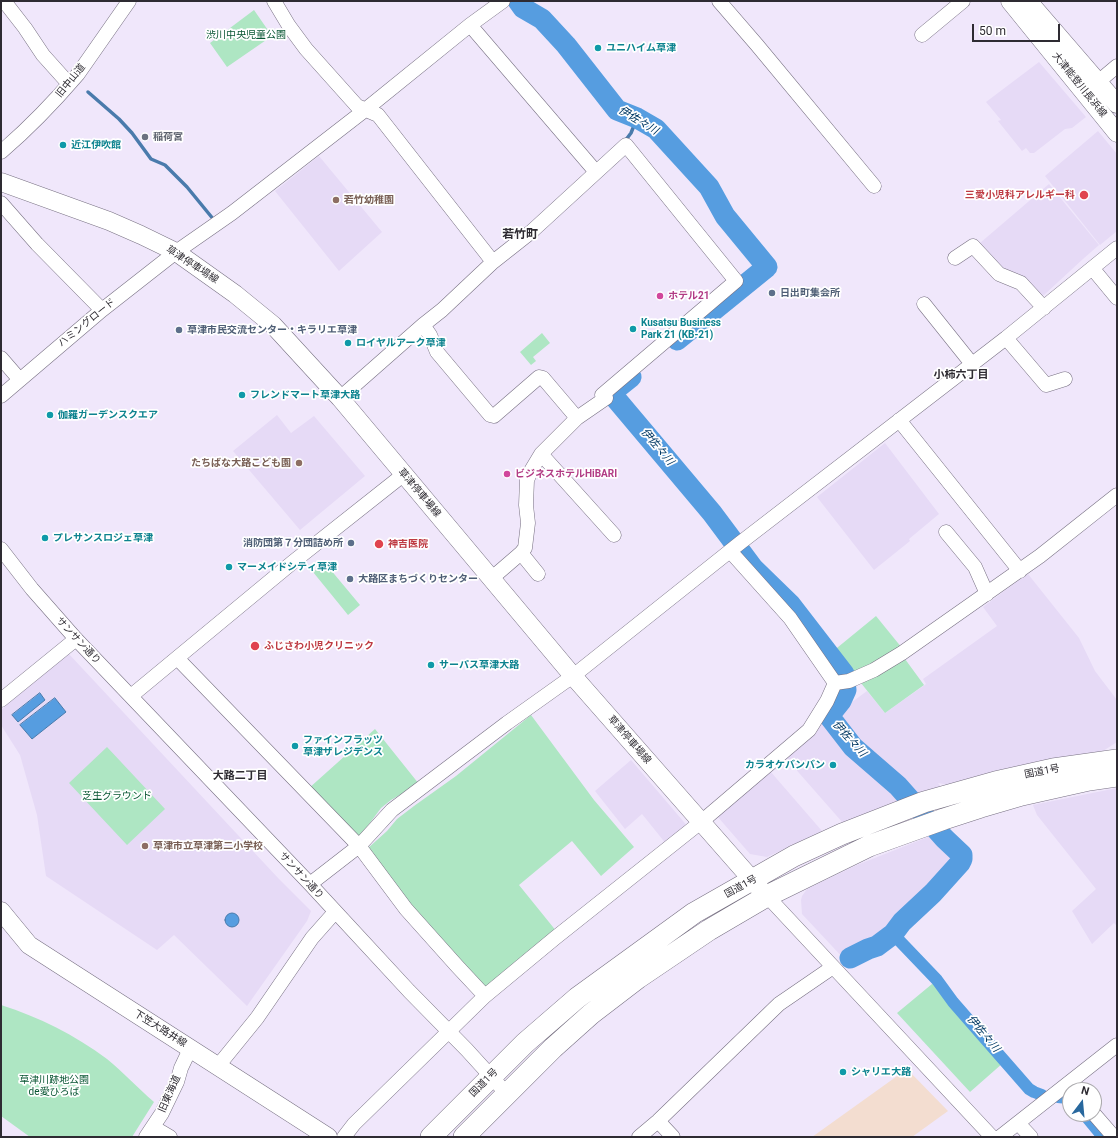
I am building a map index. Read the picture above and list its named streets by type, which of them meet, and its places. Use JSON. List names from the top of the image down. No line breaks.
{"streets":{"highway":["国道1号"],"main road":["大津能登川長浜線","草津停車場線","下笠大路井線"],"street":["旧中山道","ハミングロード","サンサン通り","旧東海道"]},"crossings":[["草津停車場線","ハミングロード"],["草津停車場線","国道1号"],["サンサン通り","国道1号"],["下笠大路井線","旧東海道"]],"districts":["若竹町","小柿六丁目","大路二丁目"],"water":["伊佐々川"],"parks":["渋川中央児童公園","芝生グラウンド","草津川跡地公園 de愛ひろば"],"places":["ユニハイム草津","稲荷宮","近江伊吹館","三愛小児科アレルギー科","若竹幼稚園","日出町集会所","ホテル21","Kusatsu Business Park 21 (KB-21)","草津市民交流センター・キラリエ草津","ロイヤルアーク草津","フレンドマート草津大路","伽羅ガーデンスクエア","たちばな大路こども園","ビジネスホテルHiBARI","プレサンスロジェ草津","消防団第７分団詰め所","神吉医院","マーメイドシティ草津","大路区まちづくりセンター","ふじさわ小児クリニック","サーパス草津大路","ファインフラッツ 草津ザレジデンス","カラオケバンバン","草津市立草津第二小学校","シャリエ大路"],"scale_bar":"50 m","north":"top"}
